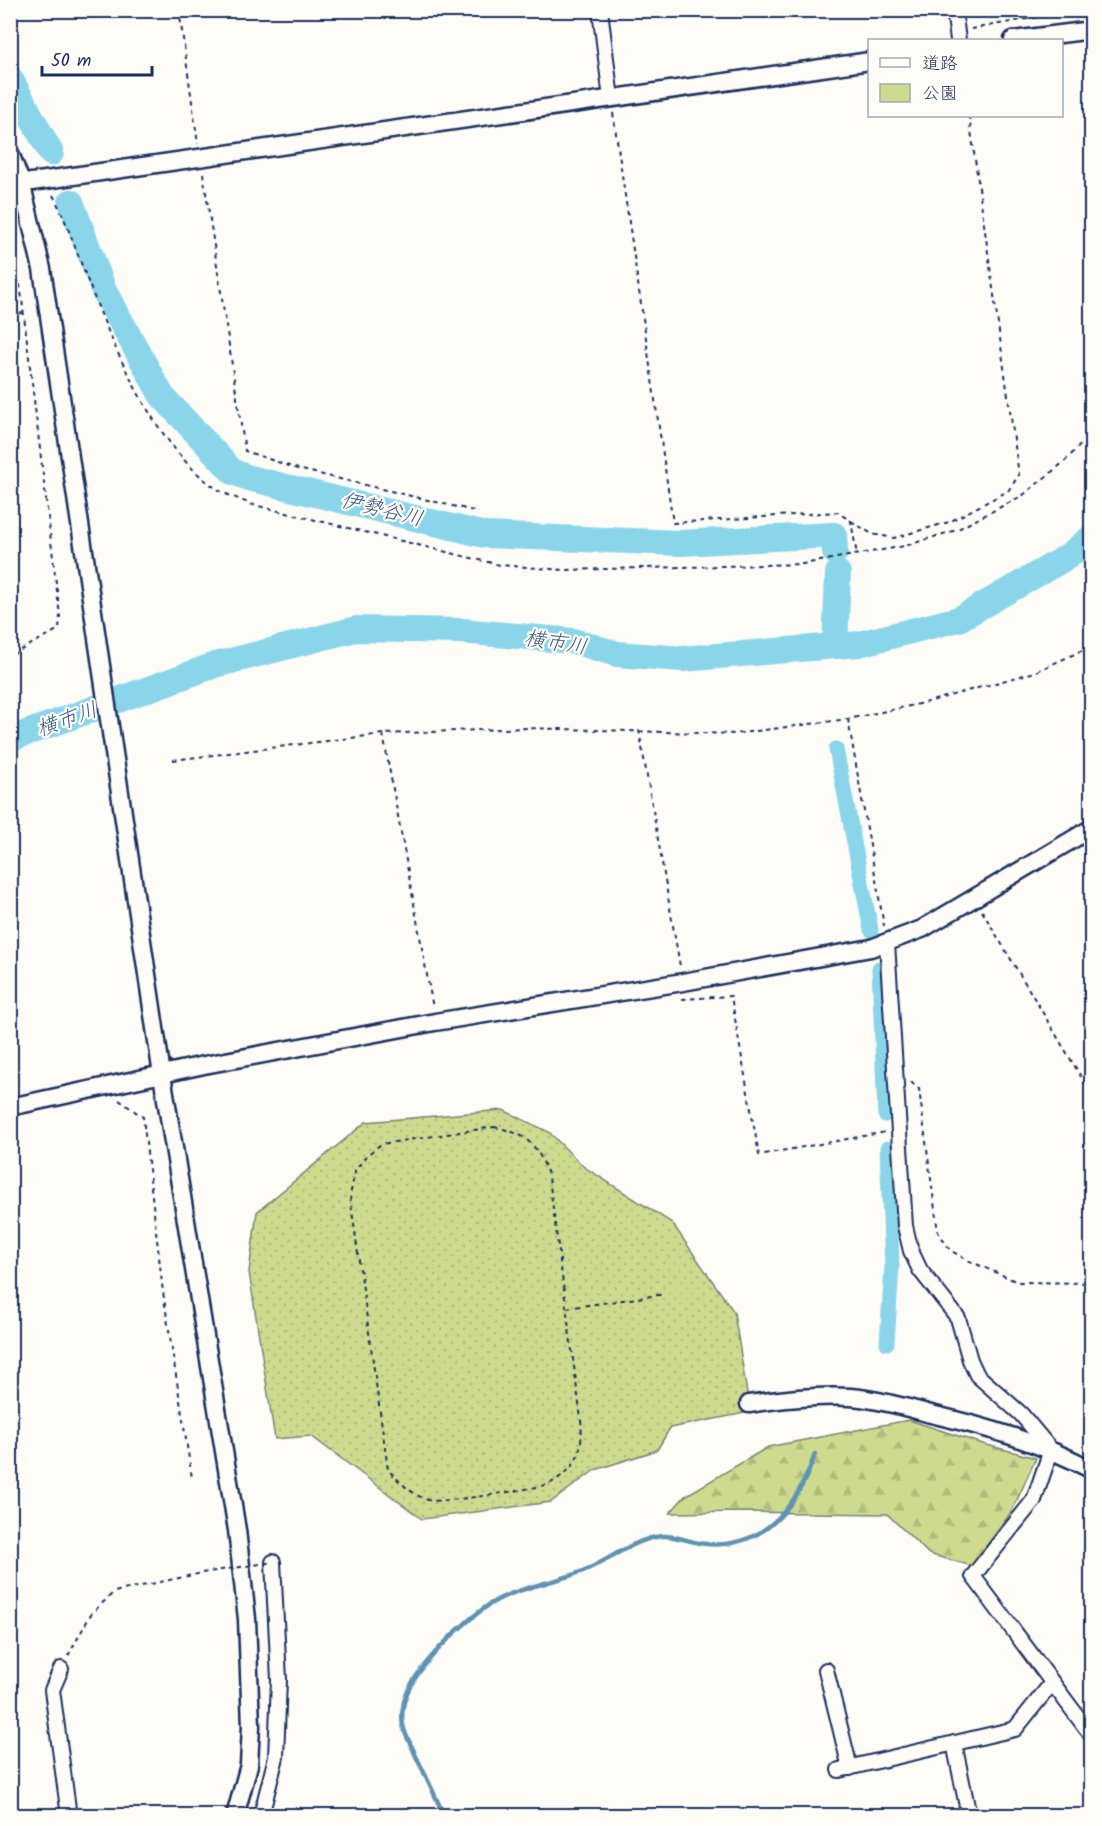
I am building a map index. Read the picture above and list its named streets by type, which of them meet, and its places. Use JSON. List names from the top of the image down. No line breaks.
{"water":["伊勢谷川","横市川"],"legend":["道路","公園"],"scale_bar":"50 m"}
